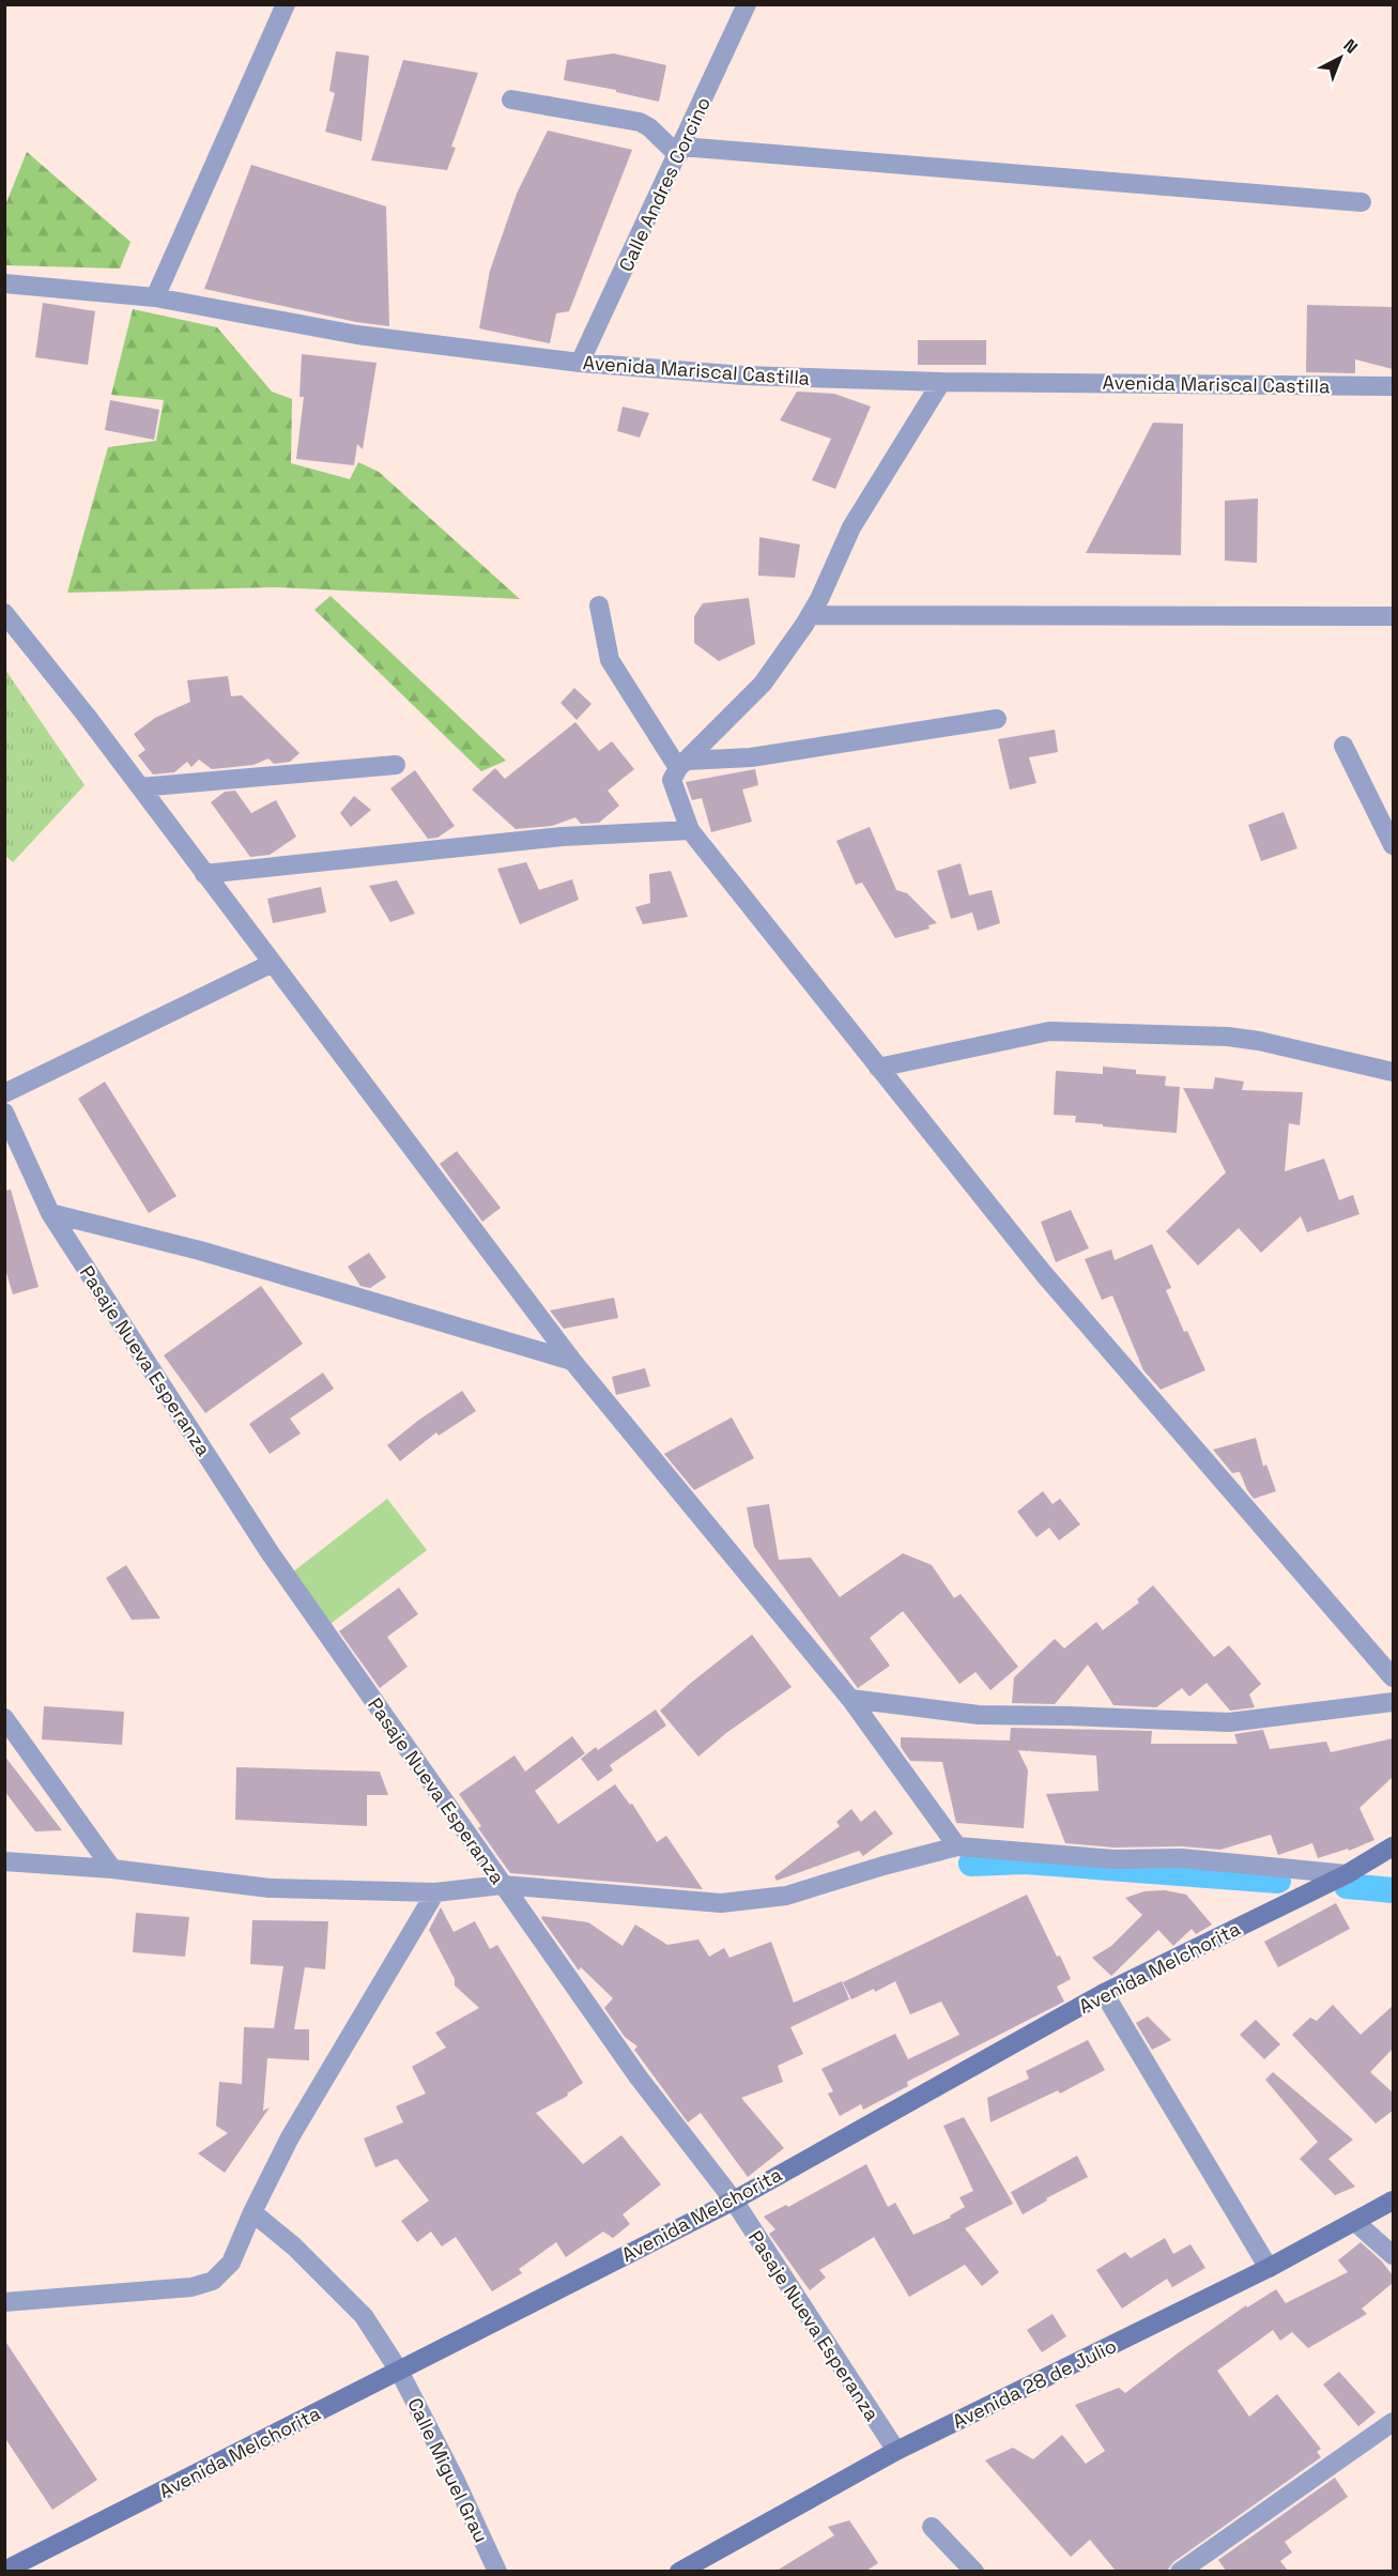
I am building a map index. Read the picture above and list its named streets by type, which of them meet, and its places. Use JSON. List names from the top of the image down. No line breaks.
{"streets":{"main road":["Avenida Melchorita","Avenida 28 de Julio"],"street":["Calle Andres Corcino","Avenida Mariscal Castilla","Pasaje Nueva Esperanza","Calle Miguel Grau"]},"crossings":[["Calle Andres Corcino","Avenida Mariscal Castilla"],["Pasaje Nueva Esperanza","Avenida Melchorita"],["Pasaje Nueva Esperanza","Avenida 28 de Julio"],["Avenida Melchorita","Calle Miguel Grau"]],"north":"top right"}
